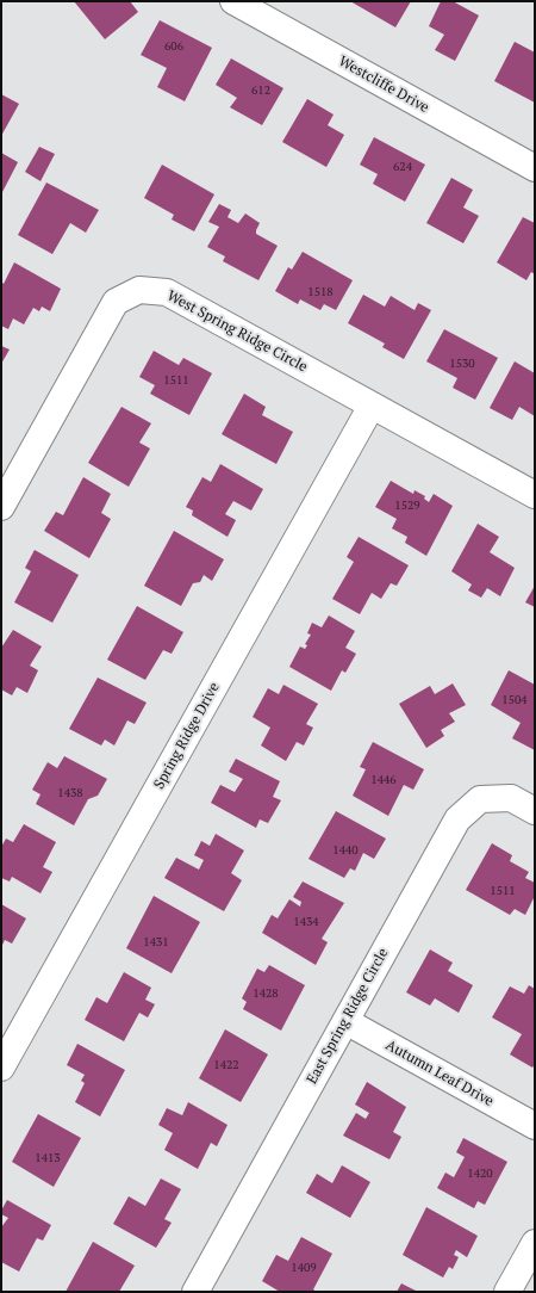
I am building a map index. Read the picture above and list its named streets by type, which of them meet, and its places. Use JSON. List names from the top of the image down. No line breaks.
{"streets":{"street":["Westcliffe Drive","West Spring Ridge Circle","Spring Ridge Drive","East Spring Ridge Circle","Autumn Leaf Drive"]},"crossings":[["West Spring Ridge Circle","Spring Ridge Drive"],["East Spring Ridge Circle","Autumn Leaf Drive"]],"house_numbers":["606","612","624","1518","1530","1511","1529","1504","1446","1438","1440","1511","1434","1431","1428","1422","1413","1420","1409"]}
